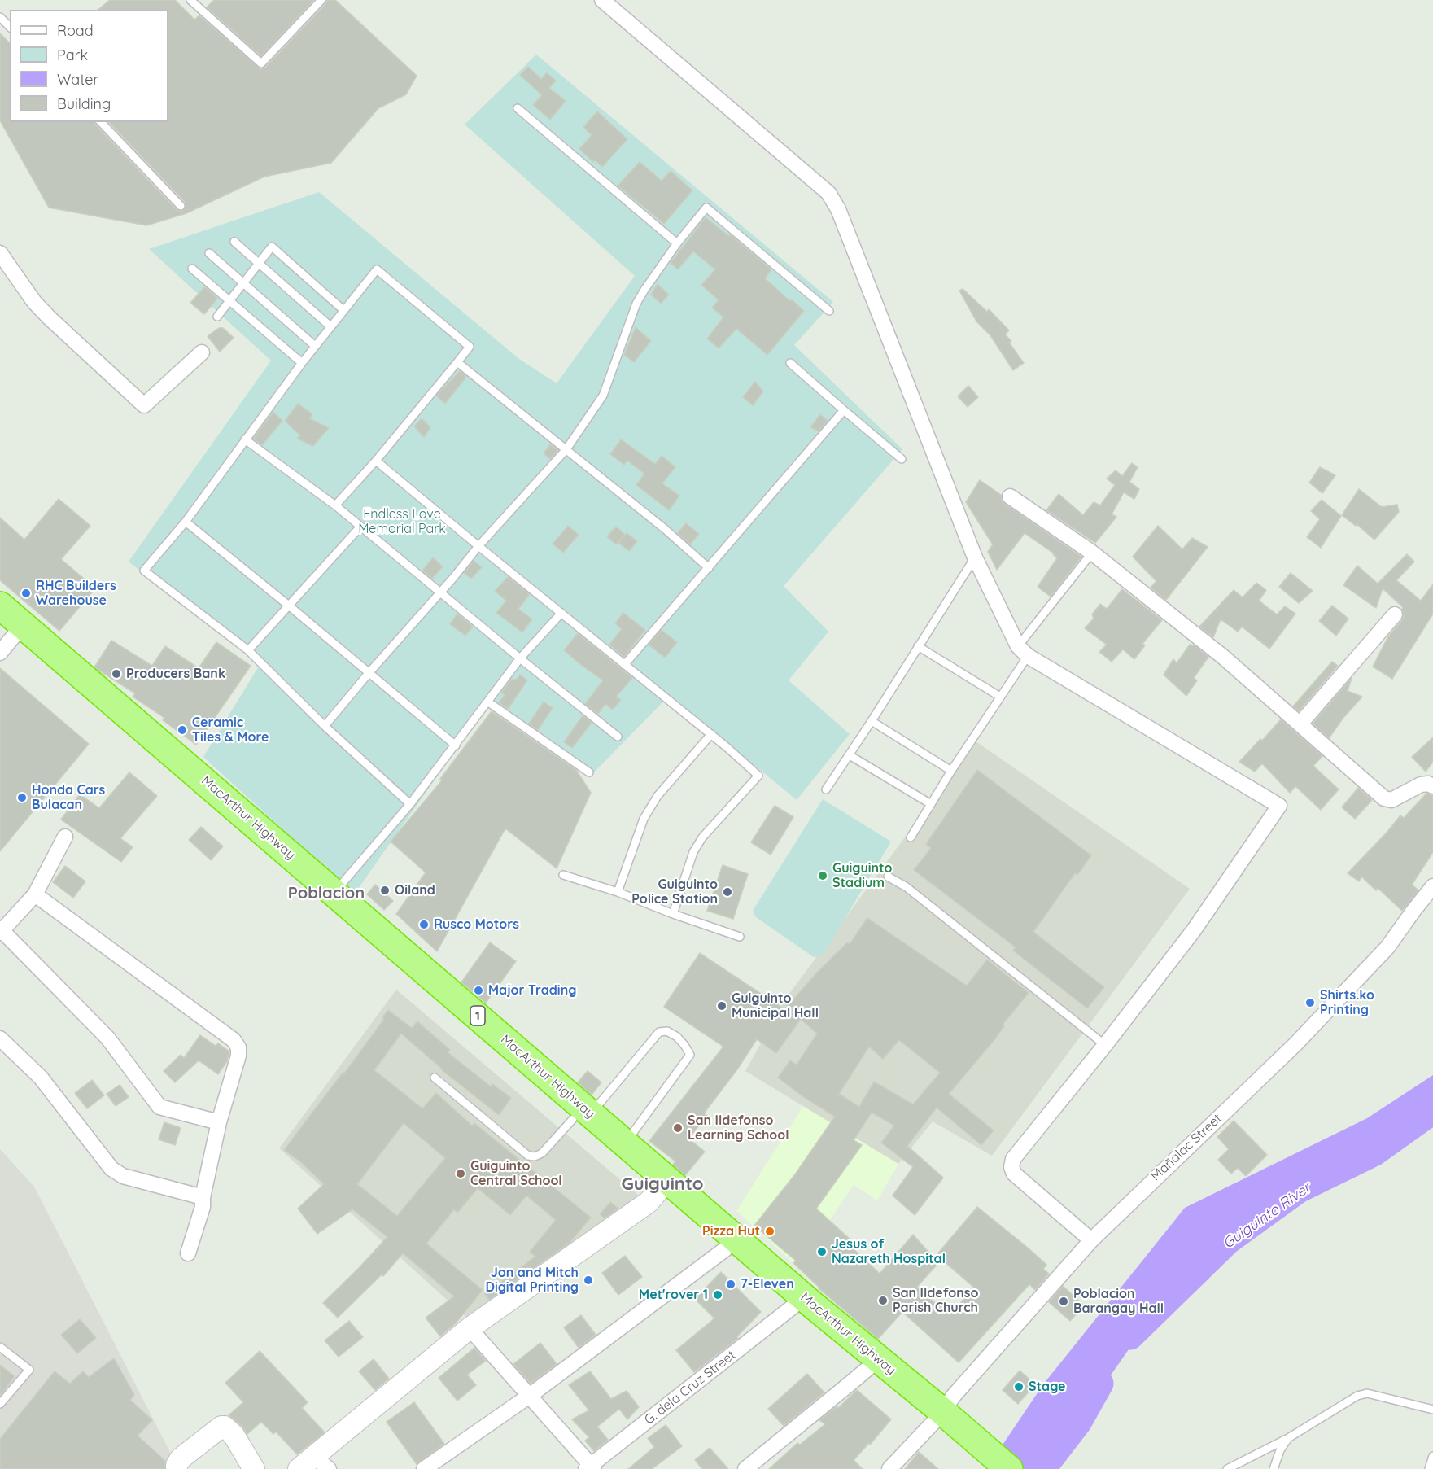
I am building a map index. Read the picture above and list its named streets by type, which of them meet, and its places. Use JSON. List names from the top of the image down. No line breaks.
{"streets":{"highway":["MacArthur Highway","1"],"street":["Mañalac Street","G. dela Cruz Street"]},"crossings":[["MacArthur Highway","Mañalac Street"],["MacArthur Highway","G. dela Cruz Street"]],"districts":["Poblacion","Guiguinto"],"water":["Guiguinto River"],"parks":["Endless Love Memorial Park"],"places":["RHC Builders Warehouse","Producers Bank","Ceramic Tiles & More","Honda Cars Bulacan","Guiguinto Stadium","Oiland","Guiguinto Police Station","Rusco Motors","Major Trading","Shirts.ko Printing","Guiguinto Municipal Hall","San Ildefonso Learning School","Guiguinto Central School","Pizza Hut","Jesus of Nazareth Hospital","Jon and Mitch Digital Printing","7-Eleven","Met'rover 1","San Ildefonso Parish Church","Poblacion Barangay Hall","Stage"],"legend":["Road","Park","Water","Building"]}
